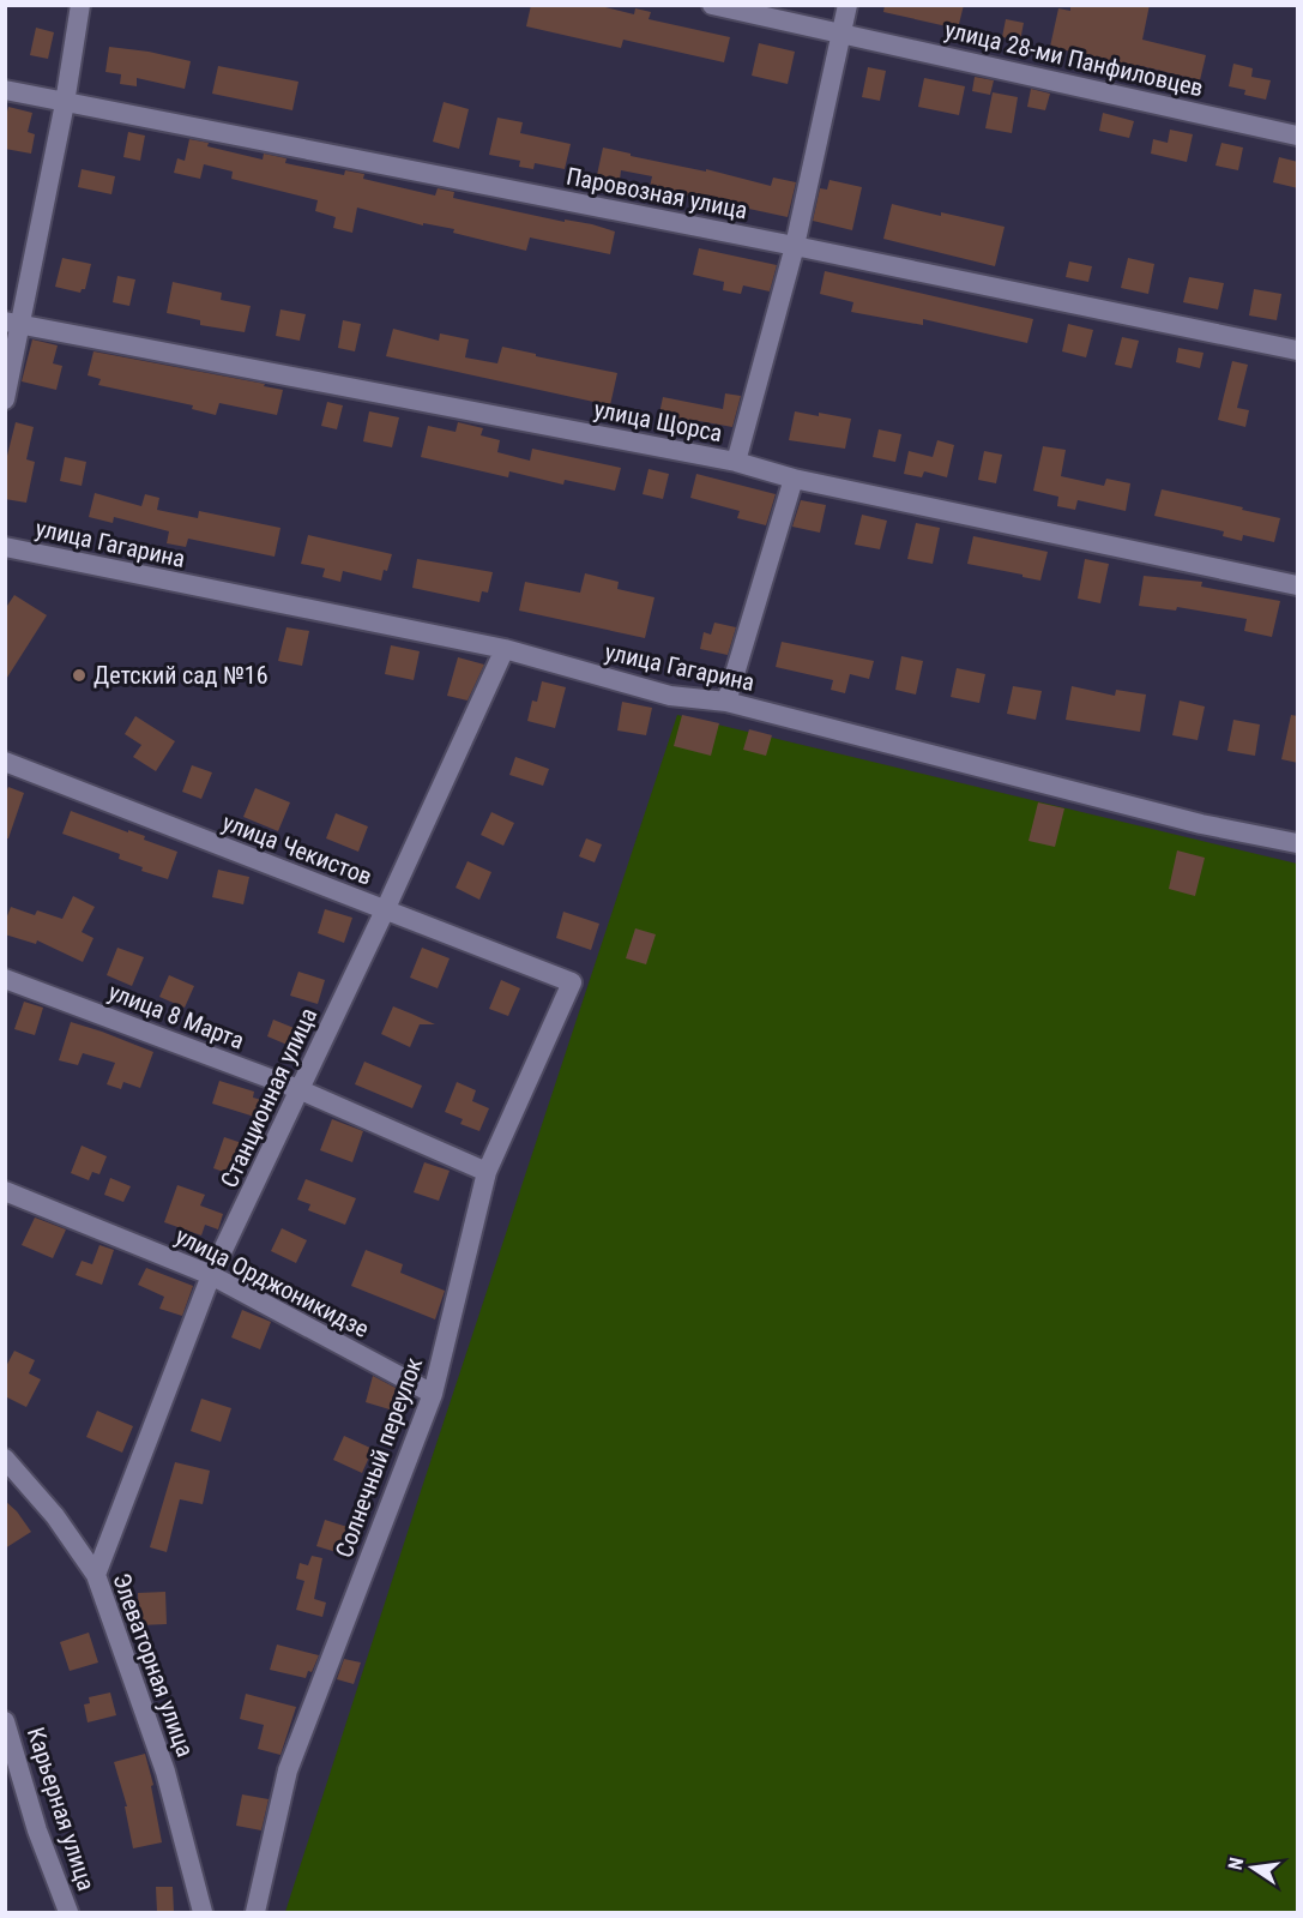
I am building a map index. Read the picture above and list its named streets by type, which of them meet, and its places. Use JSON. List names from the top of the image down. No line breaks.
{"streets":{"street":["улица 28-ми Панфиловцев","Паровозная улица","улица Щорса","улица Гагарина","улица Чекистов","улица 8 Марта","Станционная улица","улица Орджоникидзе","Солнечный переулок","Элеваторная улица","Карьерная улица"]},"crossings":[["улица Гагарина","Станционная улица"],["улица Чекистов","Станционная улица"],["улица Чекистов","Солнечный переулок"],["улица 8 Марта","Станционная улица"],["улица 8 Марта","Солнечный переулок"],["Станционная улица","улица Орджоникидзе"],["Станционная улица","Элеваторная улица"],["улица Орджоникидзе","Солнечный переулок"]],"places":["Детский сад №16"],"north":"left"}
